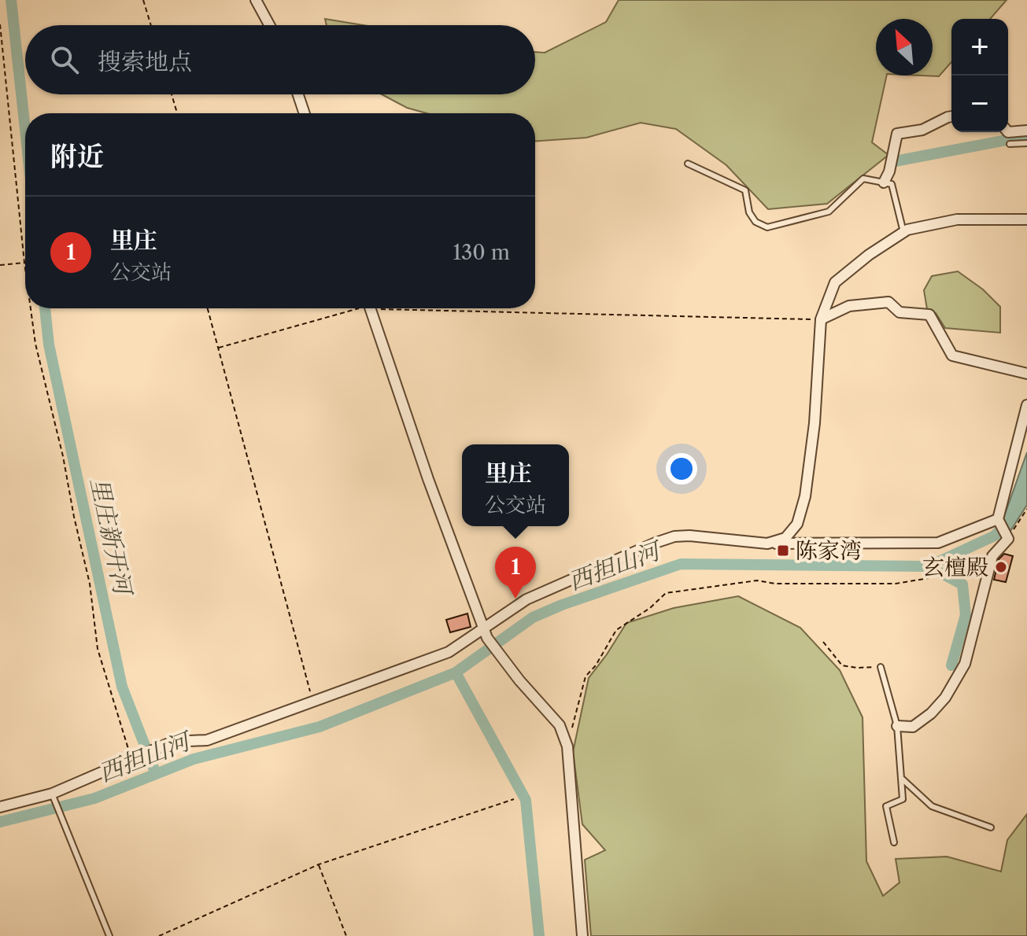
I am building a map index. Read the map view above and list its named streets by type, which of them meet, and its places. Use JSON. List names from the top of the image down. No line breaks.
{"water":["里庄新开河","西担山河"],"places":{"transit":["陈家湾"],"other":["玄檀殿"]},"north":"top left","page":{"map_buttons":["+","−"],"search":"搜索地点","heading":"附近","list":[{"mark":"1","name":"里庄","note":"公交站","value":"130 m"}],"popup":["里庄","公交站"],"pins":"1"}}
